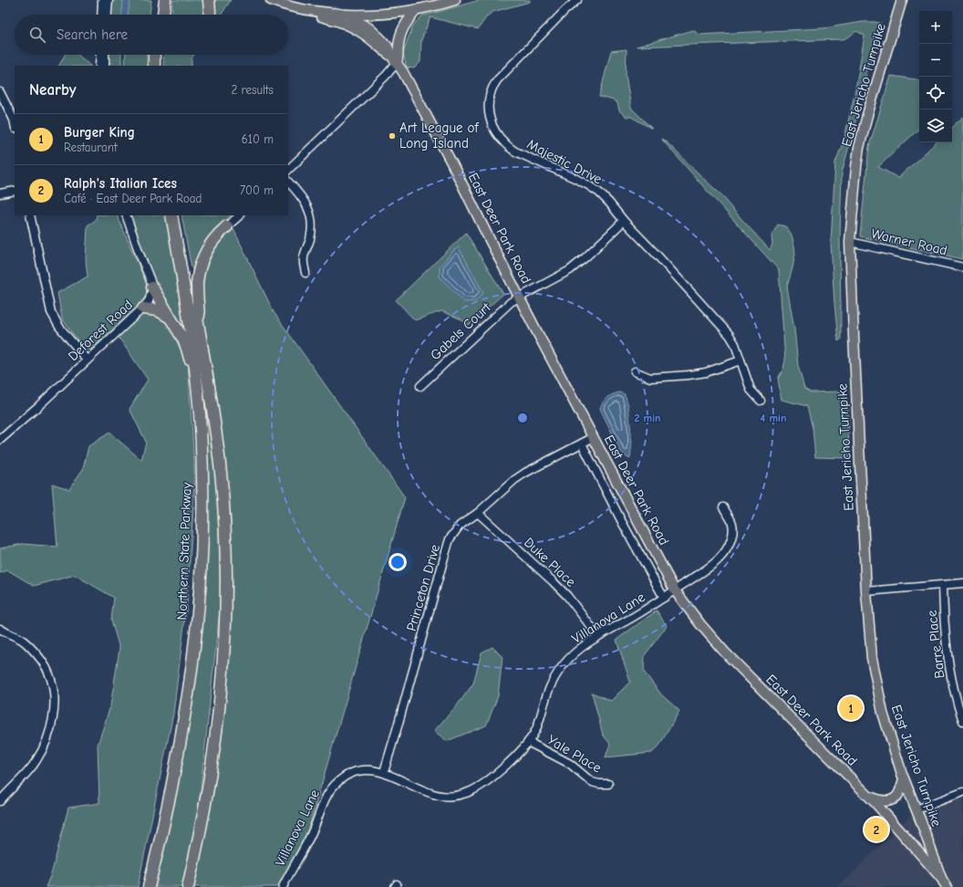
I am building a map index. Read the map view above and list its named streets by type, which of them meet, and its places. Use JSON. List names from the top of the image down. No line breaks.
{"streets":{"highway":["Northern State Parkway"],"main road":["East Jericho Turnpike","East Deer Park Road"],"street":["Majestic Drive","Warner Road","Deforest Road","Gabels Court","Duke Place","Princeton Drive","Villanova Lane","Barre Place","Yale Place"]},"crossings":[["East Jericho Turnpike","East Deer Park Road"],["East Jericho Turnpike","Warner Road"],["Majestic Drive","Gabels Court"],["East Deer Park Road","Gabels Court"],["East Deer Park Road","Princeton Drive"],["East Deer Park Road","Villanova Lane"],["Duke Place","Princeton Drive"],["Duke Place","Villanova Lane"],["Princeton Drive","Villanova Lane"],["Villanova Lane","Yale Place"]],"places":["Art League of Long Island"],"page":{"map_buttons":["+","−"],"search":"Search here","heading":["Nearby","2 results"],"list":[{"mark":"1","name":"Burger King","note":"Restaurant","value":"610 m"},{"mark":"2","name":"Ralph's Italian Ices","note":"Café · East Deer Park Road","value":"700 m"}],"pins":["1","2"]},"rings":["2 min","4 min"]}
